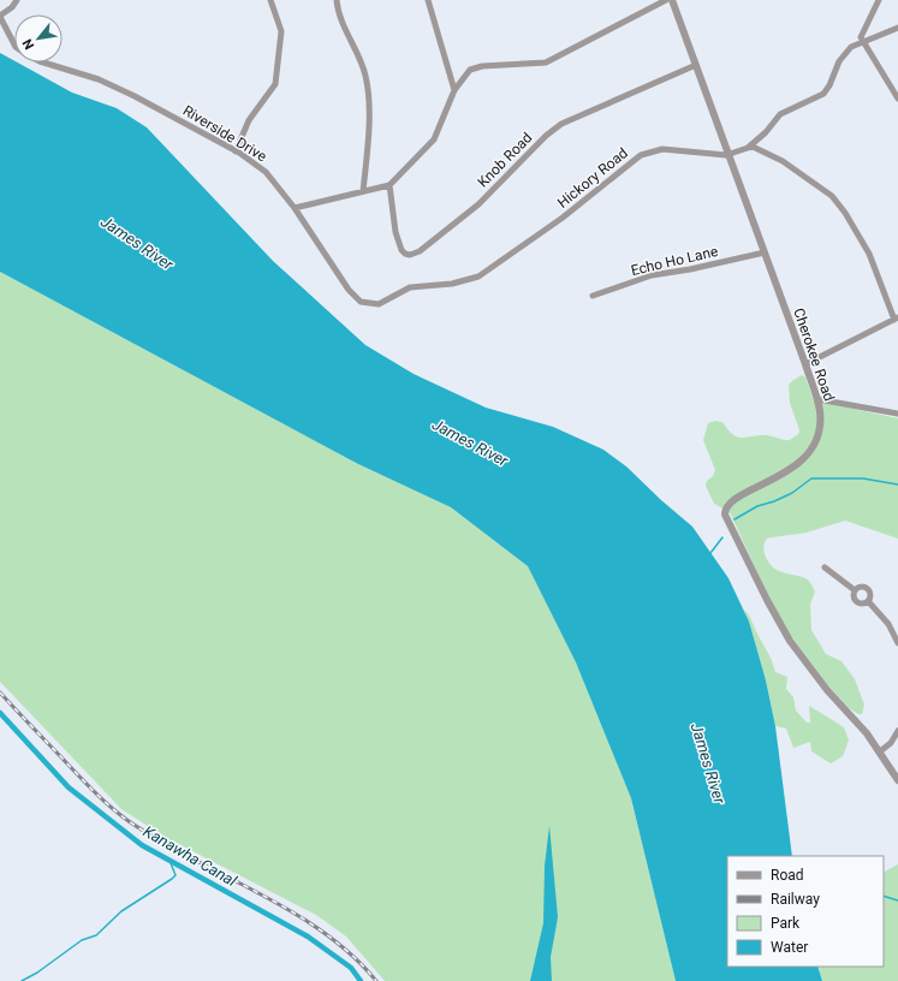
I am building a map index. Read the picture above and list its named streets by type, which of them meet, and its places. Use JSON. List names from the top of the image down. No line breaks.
{"streets":{"street":["Riverside Drive","Knob Road","Hickory Road","Echo Ho Lane","Cherokee Road"]},"crossings":[["Riverside Drive","Hickory Road"],["Knob Road","Cherokee Road"],["Hickory Road","Cherokee Road"],["Echo Ho Lane","Cherokee Road"]],"water":["James River","Kanawha Canal"],"legend":["Road","Railway","Park","Water"],"north":"bottom left"}
